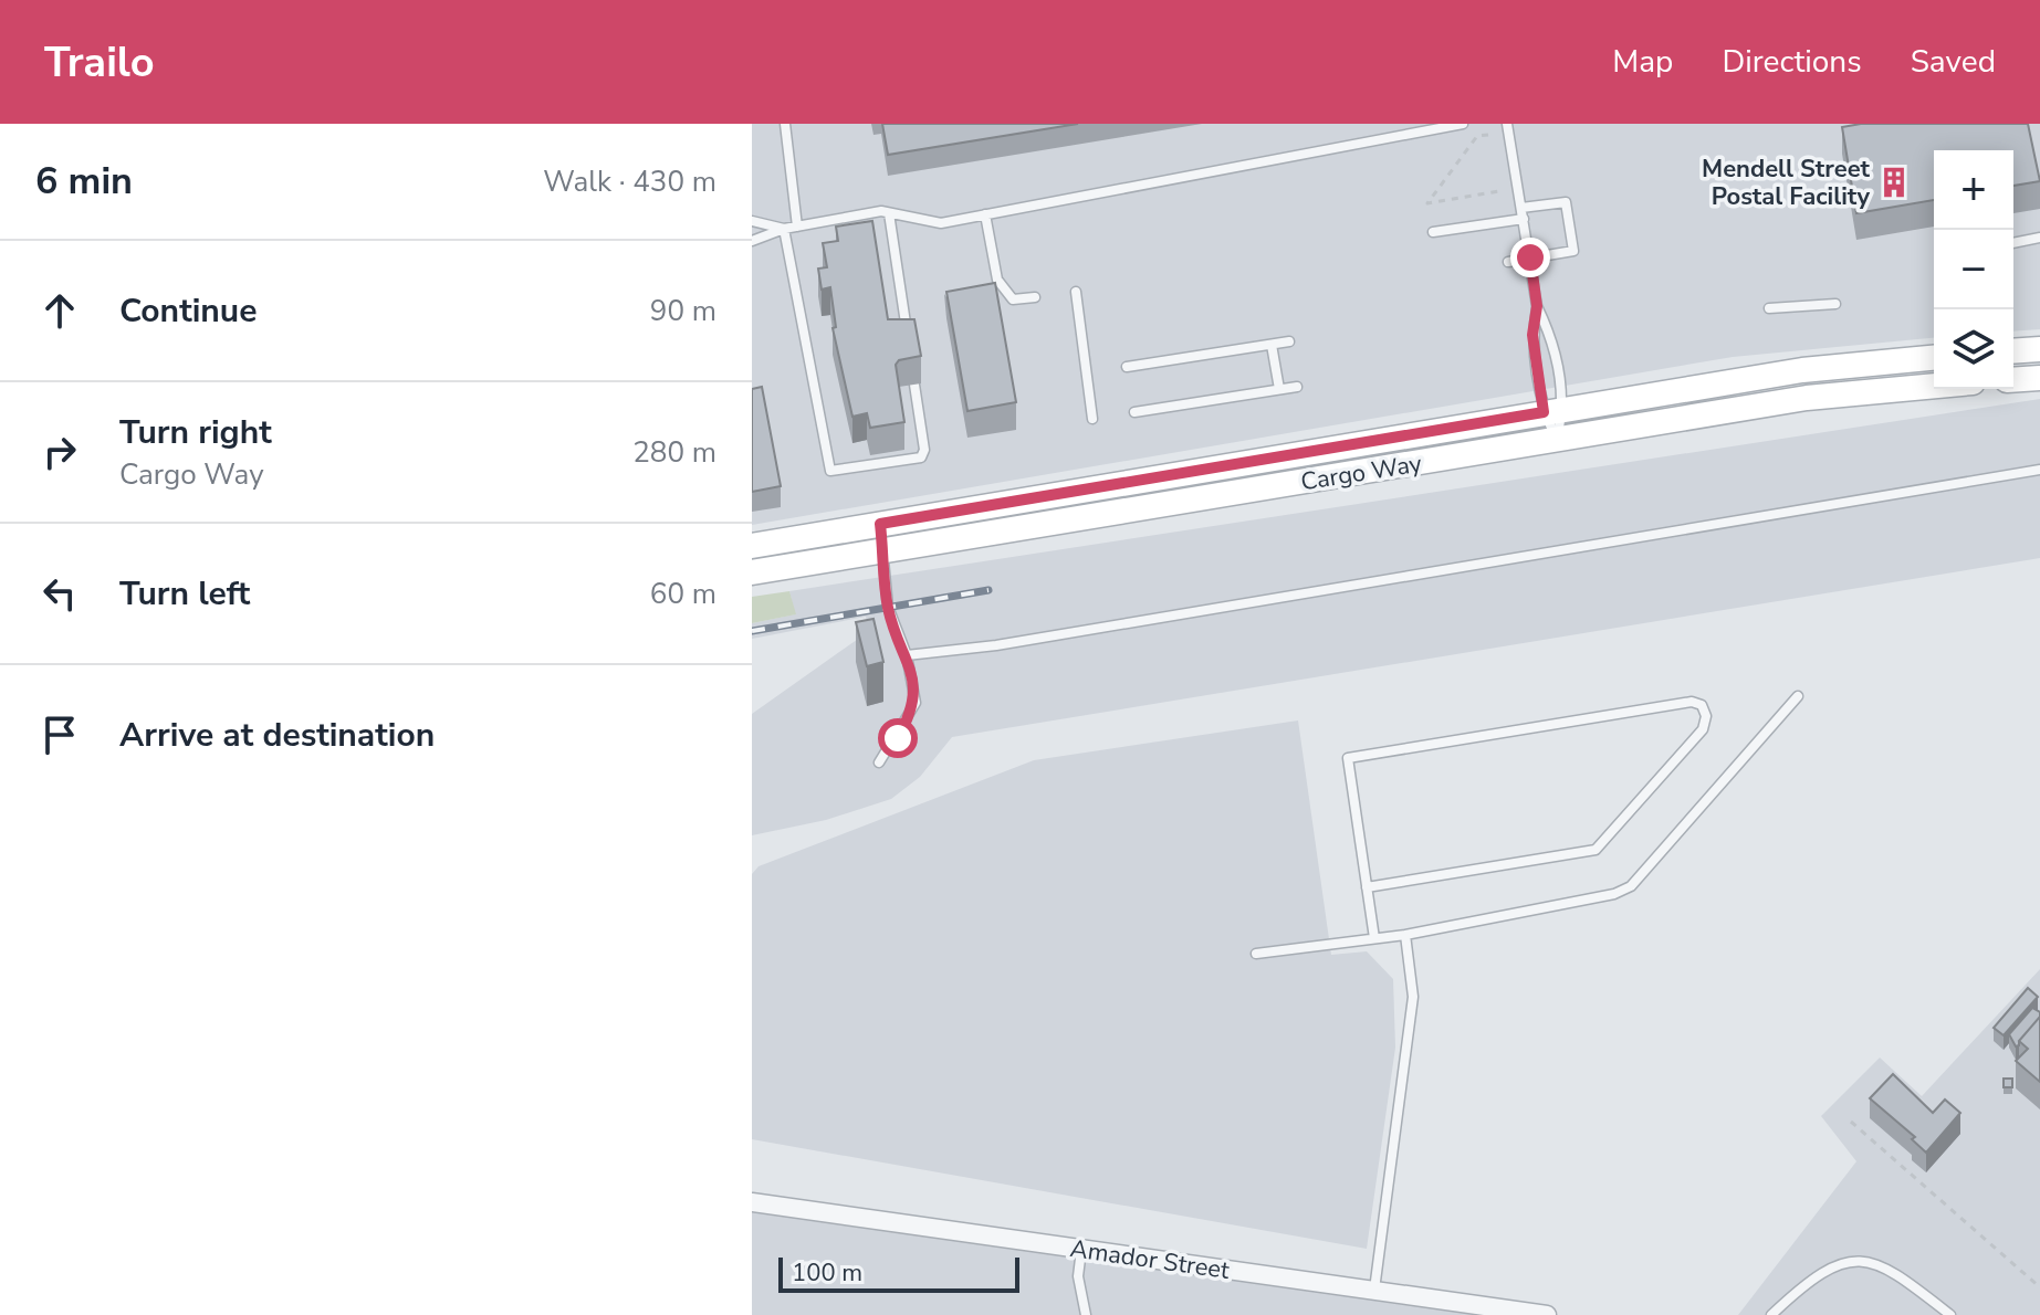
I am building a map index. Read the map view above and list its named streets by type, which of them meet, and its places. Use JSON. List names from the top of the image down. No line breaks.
{"streets":{"main road":["Cargo Way"],"street":["Amador Street"]},"places":{"building":["Mendell Street Postal Facility"]},"scale_bar":"100 m","page":{"header":"Trailo","nav":["Map","Directions","Saved"],"heading":["6 min","Walk · 430 m"],"map_buttons":["+","−"],"list":[["Continue","90 m"],["Turn right","Cargo Way","280 m"],["Turn left","60 m"],"Arrive at destination"],"scale":"100 m"}}
